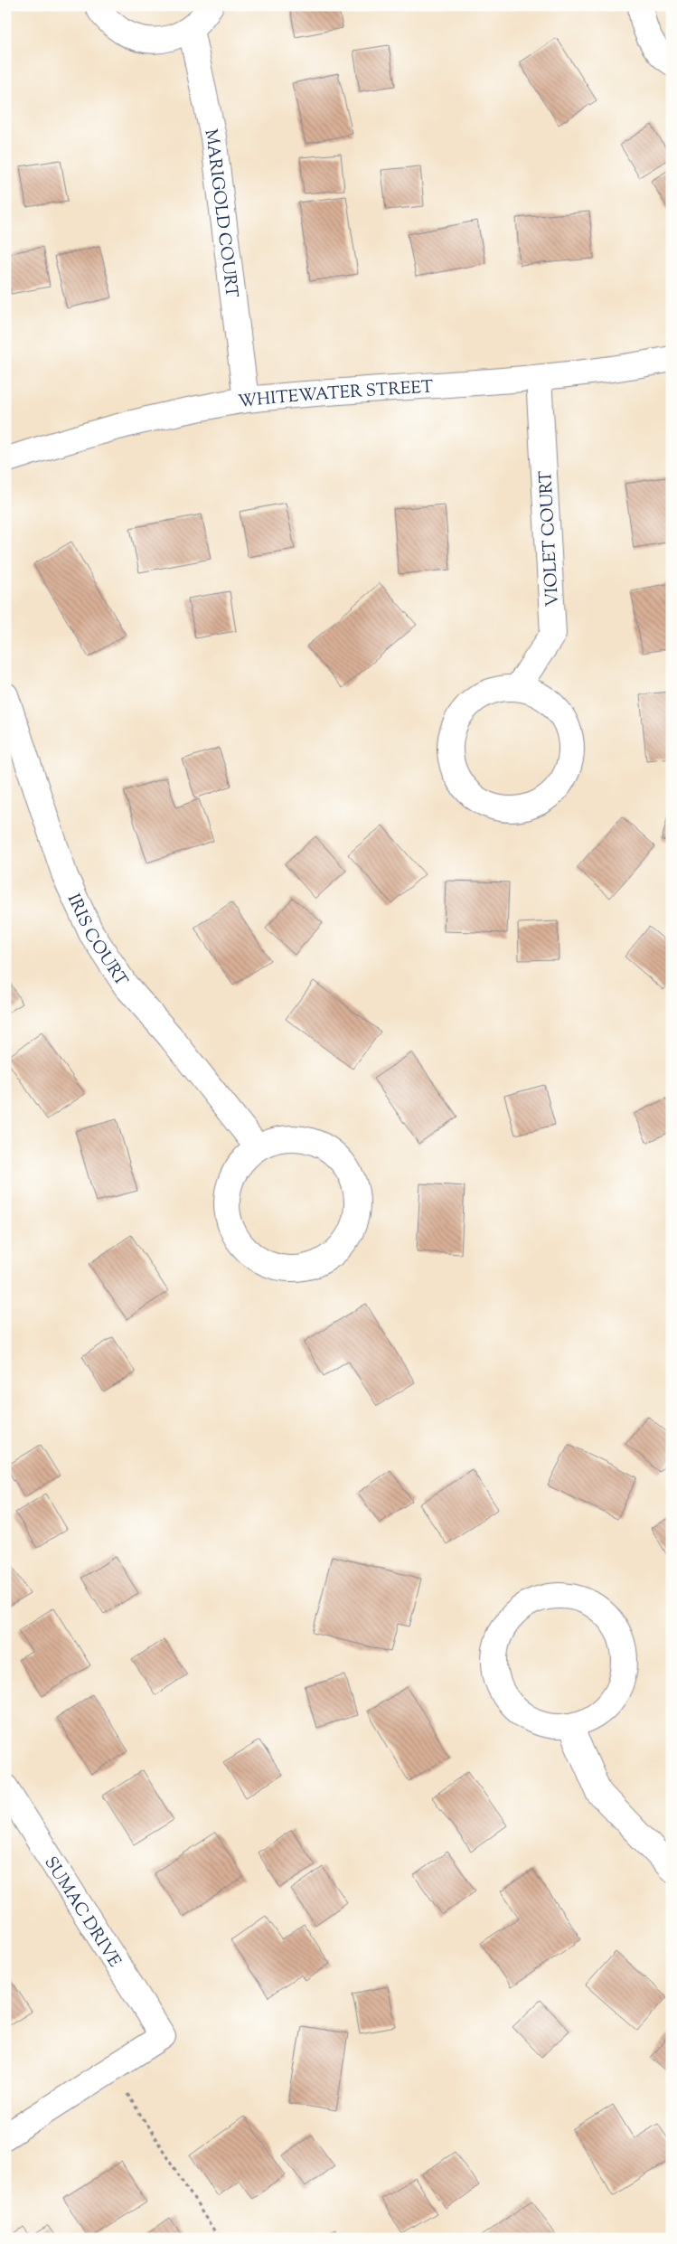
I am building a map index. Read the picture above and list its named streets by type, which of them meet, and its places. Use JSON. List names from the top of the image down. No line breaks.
{"streets":{"street":["MARIGOLD COURT","WHITEWATER STREET","VIOLET COURT","IRIS COURT","SUMAC DRIVE"]},"crossings":[["MARIGOLD COURT","WHITEWATER STREET"],["WHITEWATER STREET","VIOLET COURT"]]}
